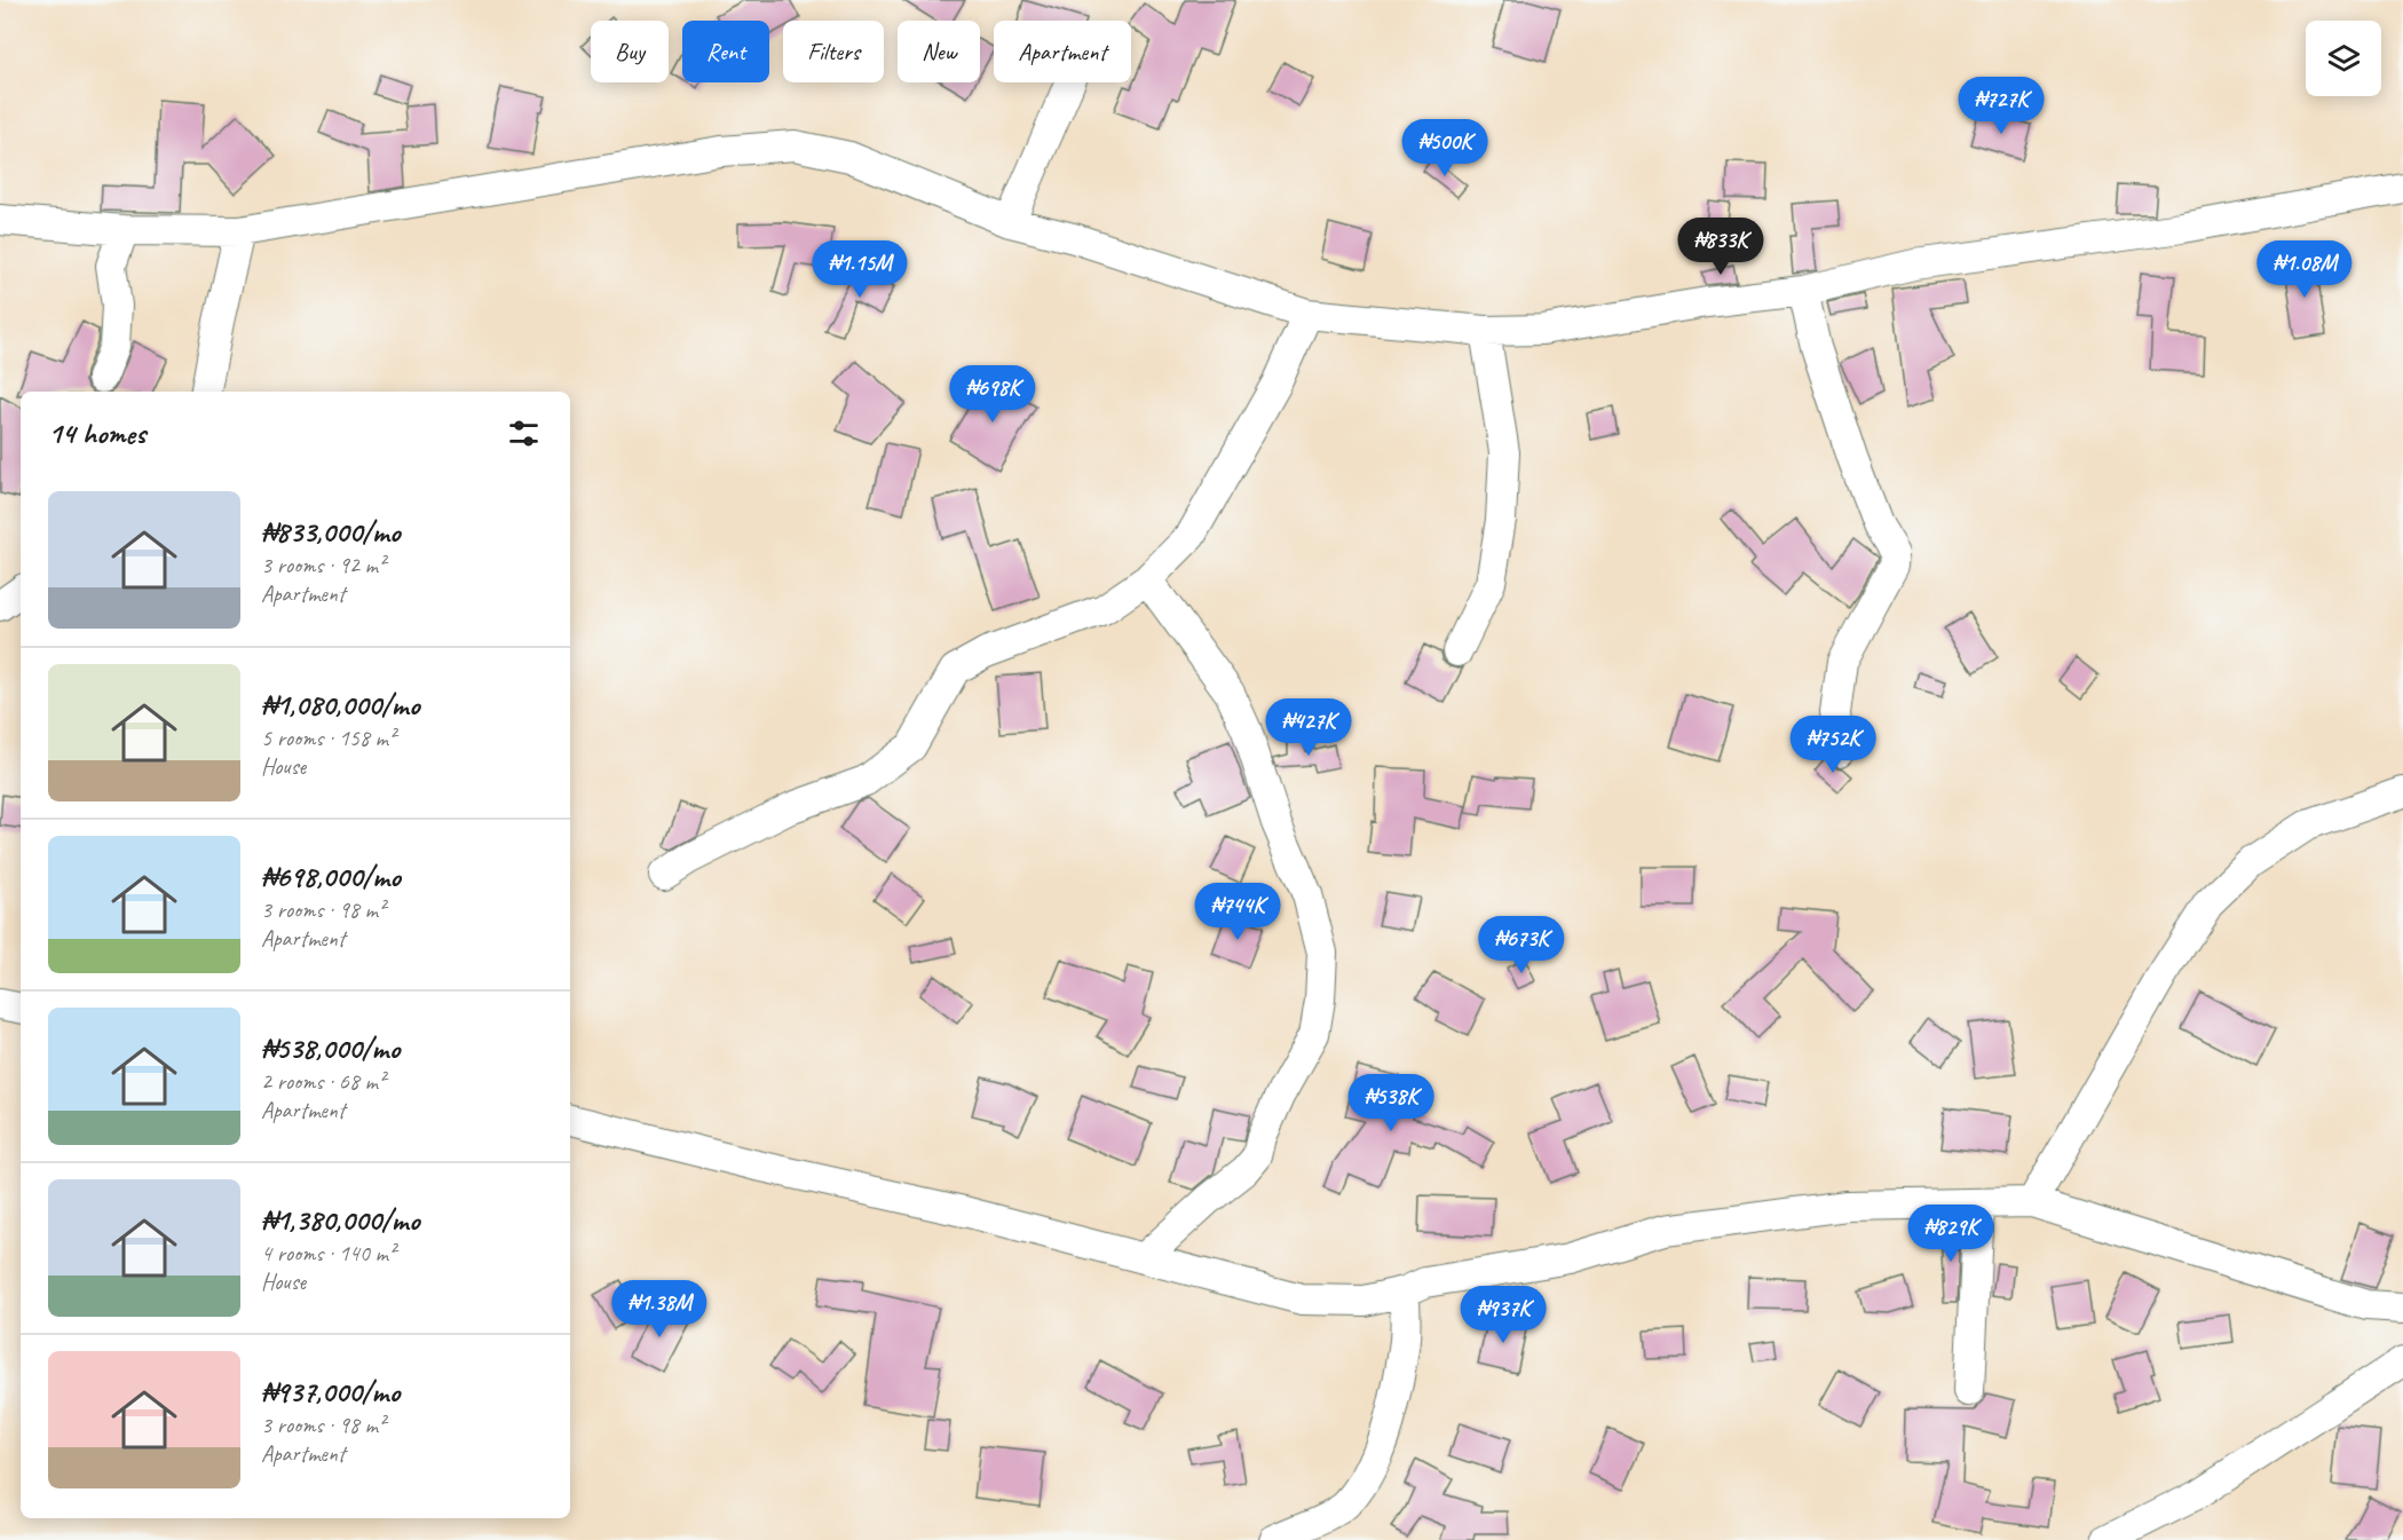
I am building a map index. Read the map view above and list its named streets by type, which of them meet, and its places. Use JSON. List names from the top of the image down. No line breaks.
{"page":{"chip":["Buy","Rent","Filters","New","Apartment"],"price":["₦727K","₦500K","₦833K","₦1.15M","₦1.08M","₦698K","₦427K","₦752K","₦744K","₦673K","₦538K","₦829K","₦1.38M","₦937K"],"heading":"14 homes","list":[{"name":"₦833,000/mo","note":"3 rooms · 92 m² · Apartment"},{"name":"₦1,080,000/mo","note":"5 rooms · 158 m² · House"},{"name":"₦698,000/mo","note":"3 rooms · 98 m² · Apartment"},{"name":"₦538,000/mo","note":"2 rooms · 68 m² · Apartment"},{"name":"₦1,380,000/mo","note":"4 rooms · 140 m² · House"},{"name":"₦937,000/mo","note":"3 rooms · 98 m² · Apartment"}]}}
